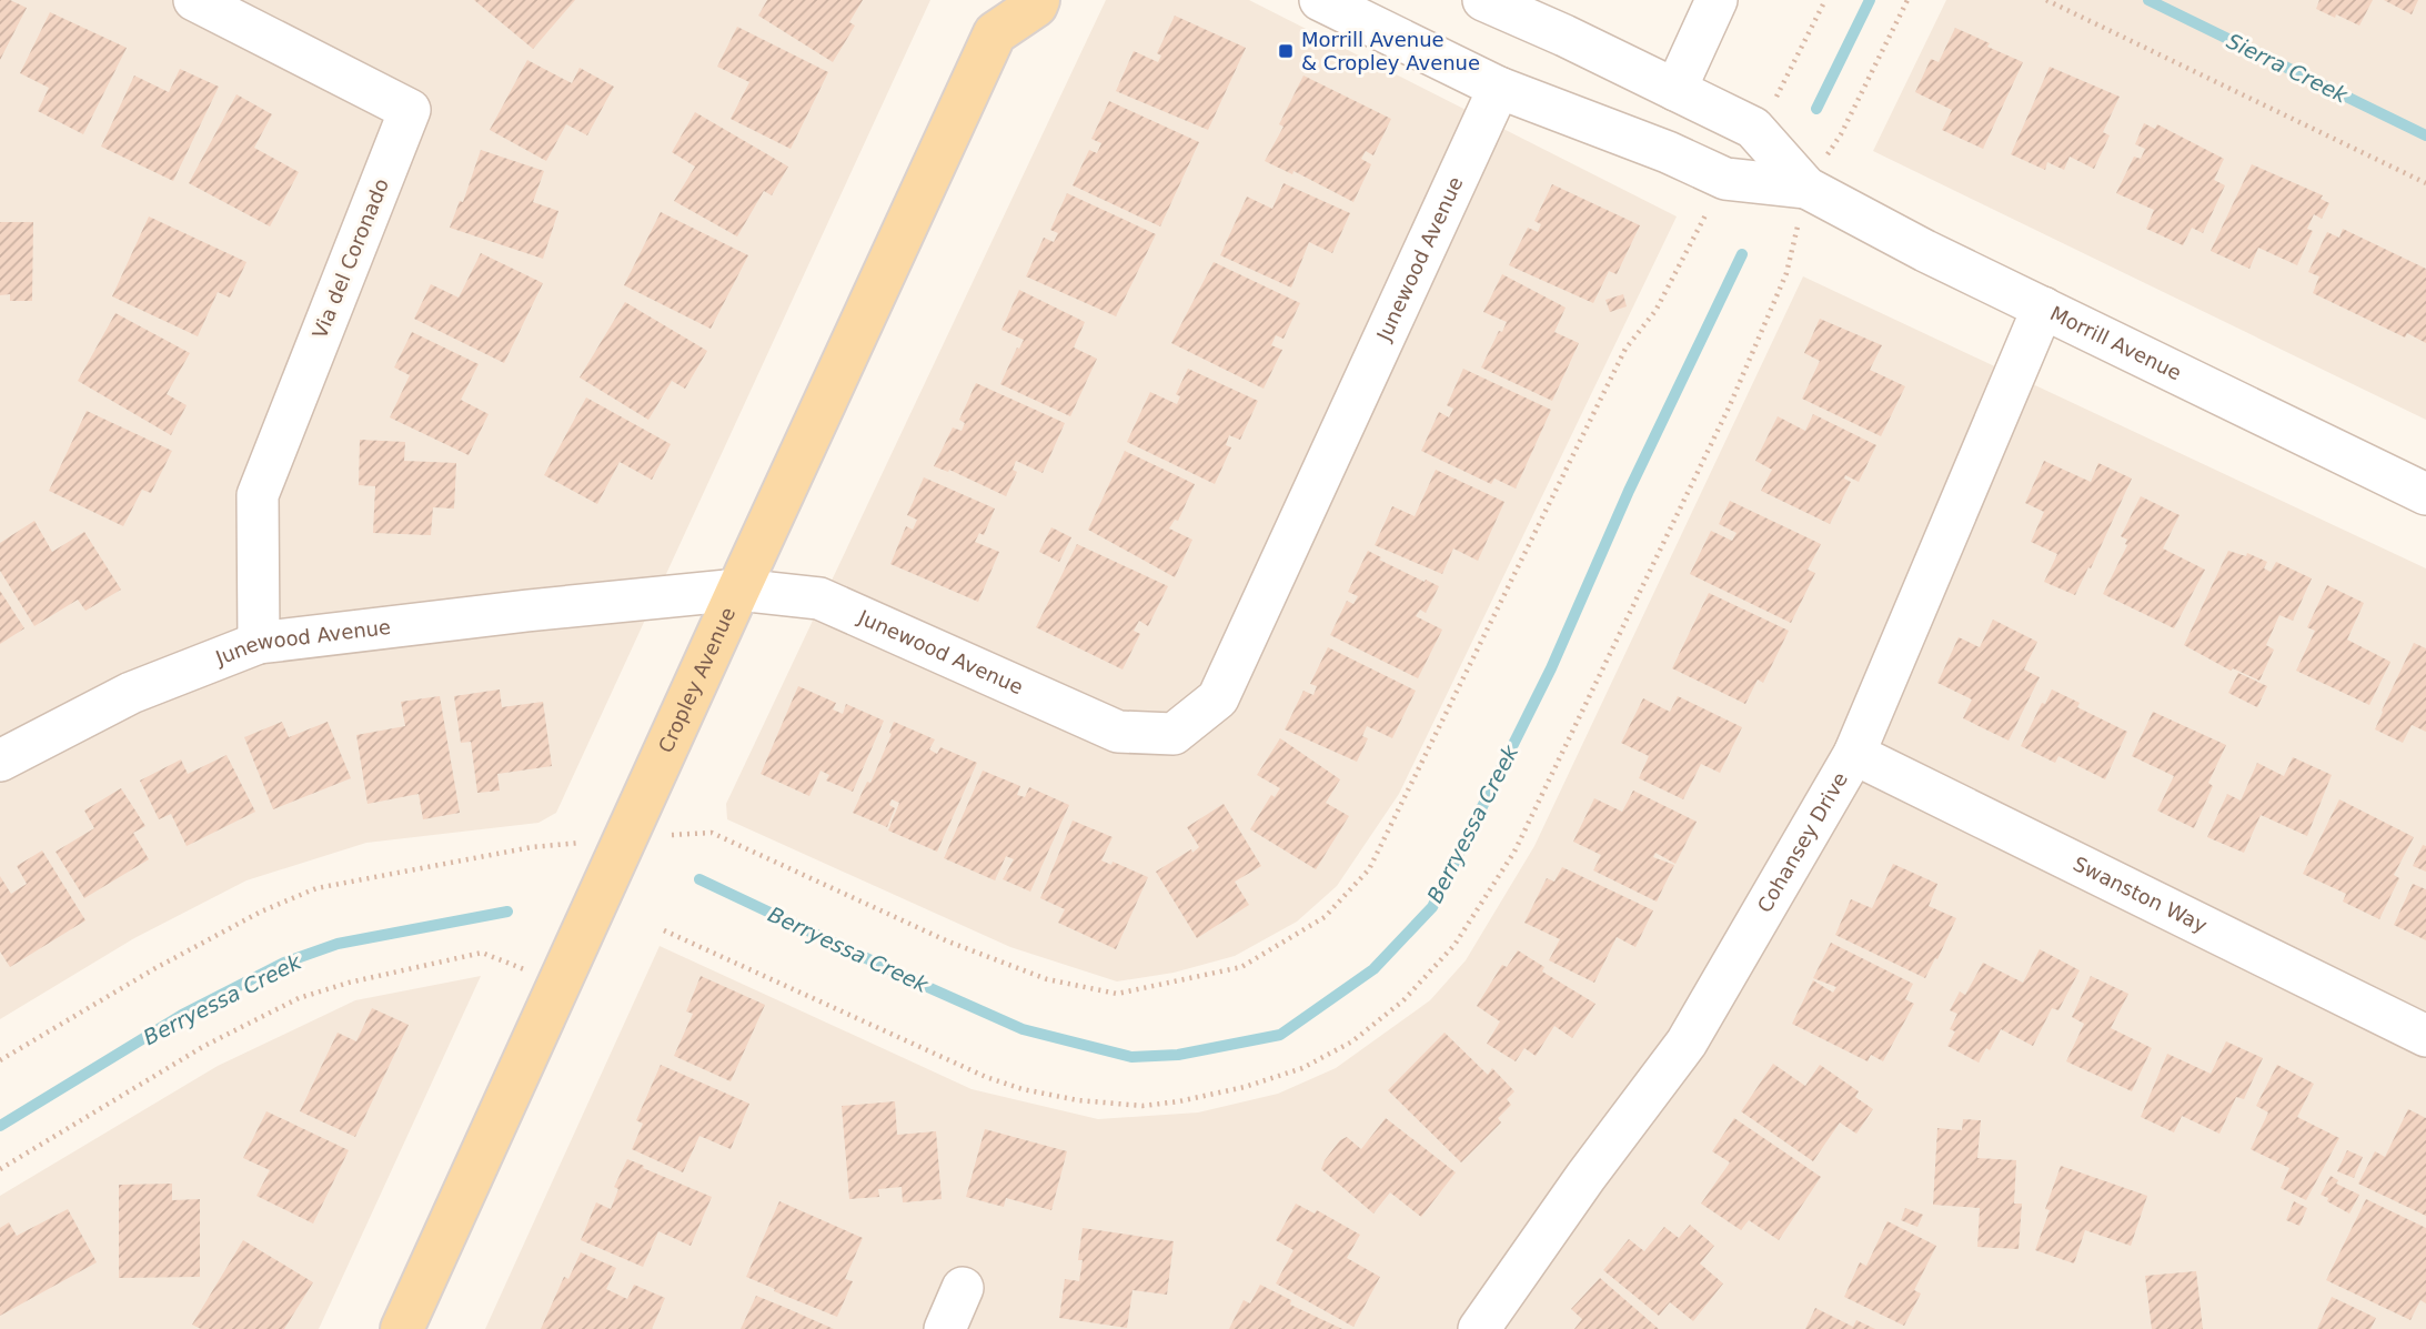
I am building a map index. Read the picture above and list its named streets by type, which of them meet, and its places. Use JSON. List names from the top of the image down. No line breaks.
{"streets":{"main road":["Cropley Avenue"],"street":["Via del Coronado","Junewood Avenue","Morrill Avenue","Cohansey Drive","Swanston Way"]},"crossings":[["Via del Coronado","Junewood Avenue"],["Junewood Avenue","Morrill Avenue"],["Junewood Avenue","Cropley Avenue"],["Morrill Avenue","Cohansey Drive"],["Cohansey Drive","Swanston Way"]],"water":["Sierra Creek","Berryessa Creek"],"places":{"transit":["Morrill Avenue & Cropley Avenue"]}}
